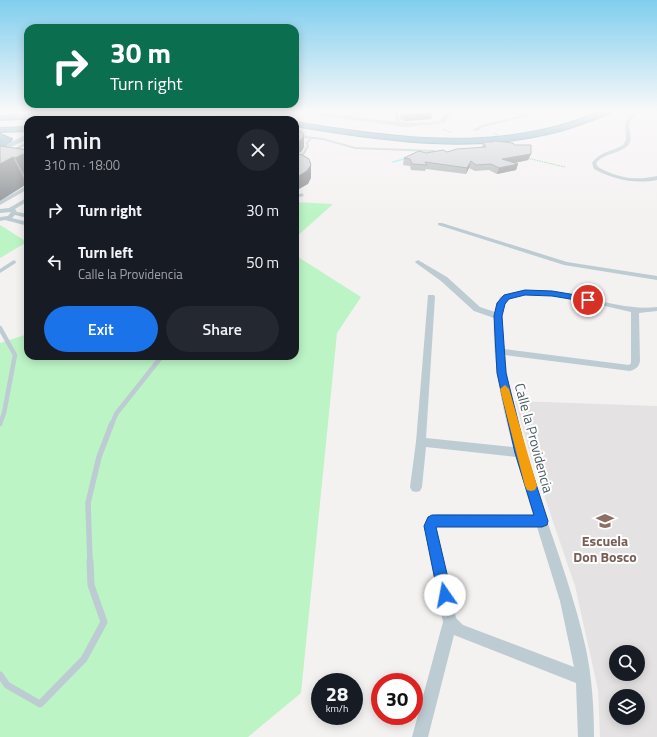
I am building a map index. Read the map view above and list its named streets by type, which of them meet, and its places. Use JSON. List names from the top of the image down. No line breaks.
{"streets":{"street":["Calle la Providencia"]},"places":{"school or university":["Escuela Don Bosco"]},"page":{"turn":["30 m","Turn right"],"heading":["1 min","310 m · 18:00"],"list":[{"name":"Turn right","value":"30 m"},{"name":"Turn left","note":"Calle la Providencia","value":"50 m"}],"buttons":["Exit","Share"],"speed":"28 km/h","limit":"30"}}
